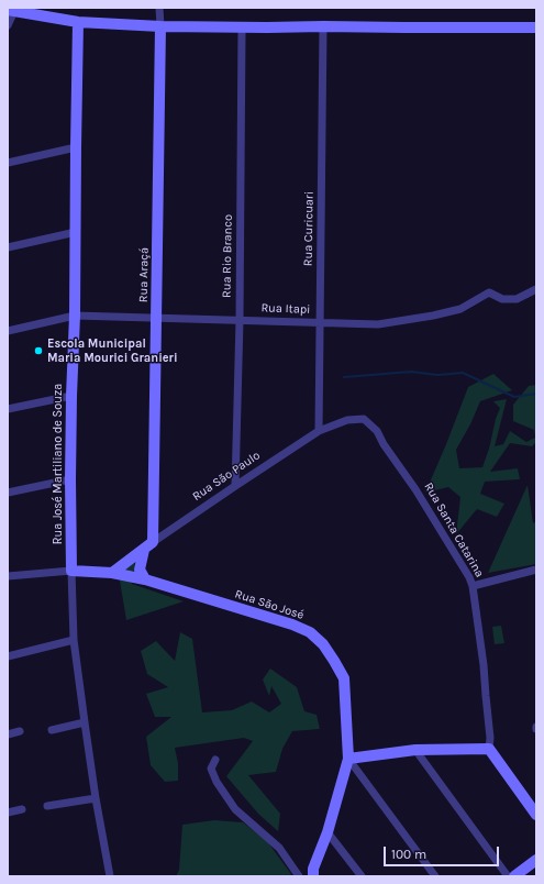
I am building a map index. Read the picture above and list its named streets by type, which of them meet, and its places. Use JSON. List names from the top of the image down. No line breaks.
{"streets":{"street":["Rua Curicuari","Rua Rio Branco","Rua Araçá","Rua Itapi","Rua José Martiliano de Souza","Rua São Paulo","Rua Santa Catarina","Rua São José"]},"crossings":[["Rua Curicuari","Rua Itapi"],["Rua Curicuari","Rua São Paulo"],["Rua Rio Branco","Rua Itapi"],["Rua Rio Branco","Rua São Paulo"],["Rua Araçá","Rua Itapi"],["Rua Araçá","Rua São Paulo"],["Rua Itapi","Rua José Martiliano de Souza"],["Rua José Martiliano de Souza","Rua São José"],["Rua São Paulo","Rua Santa Catarina"],["Rua São Paulo","Rua São José"]],"places":["Escola Municipal Maria Mourici Granieri"],"scale_bar":"100 m"}
